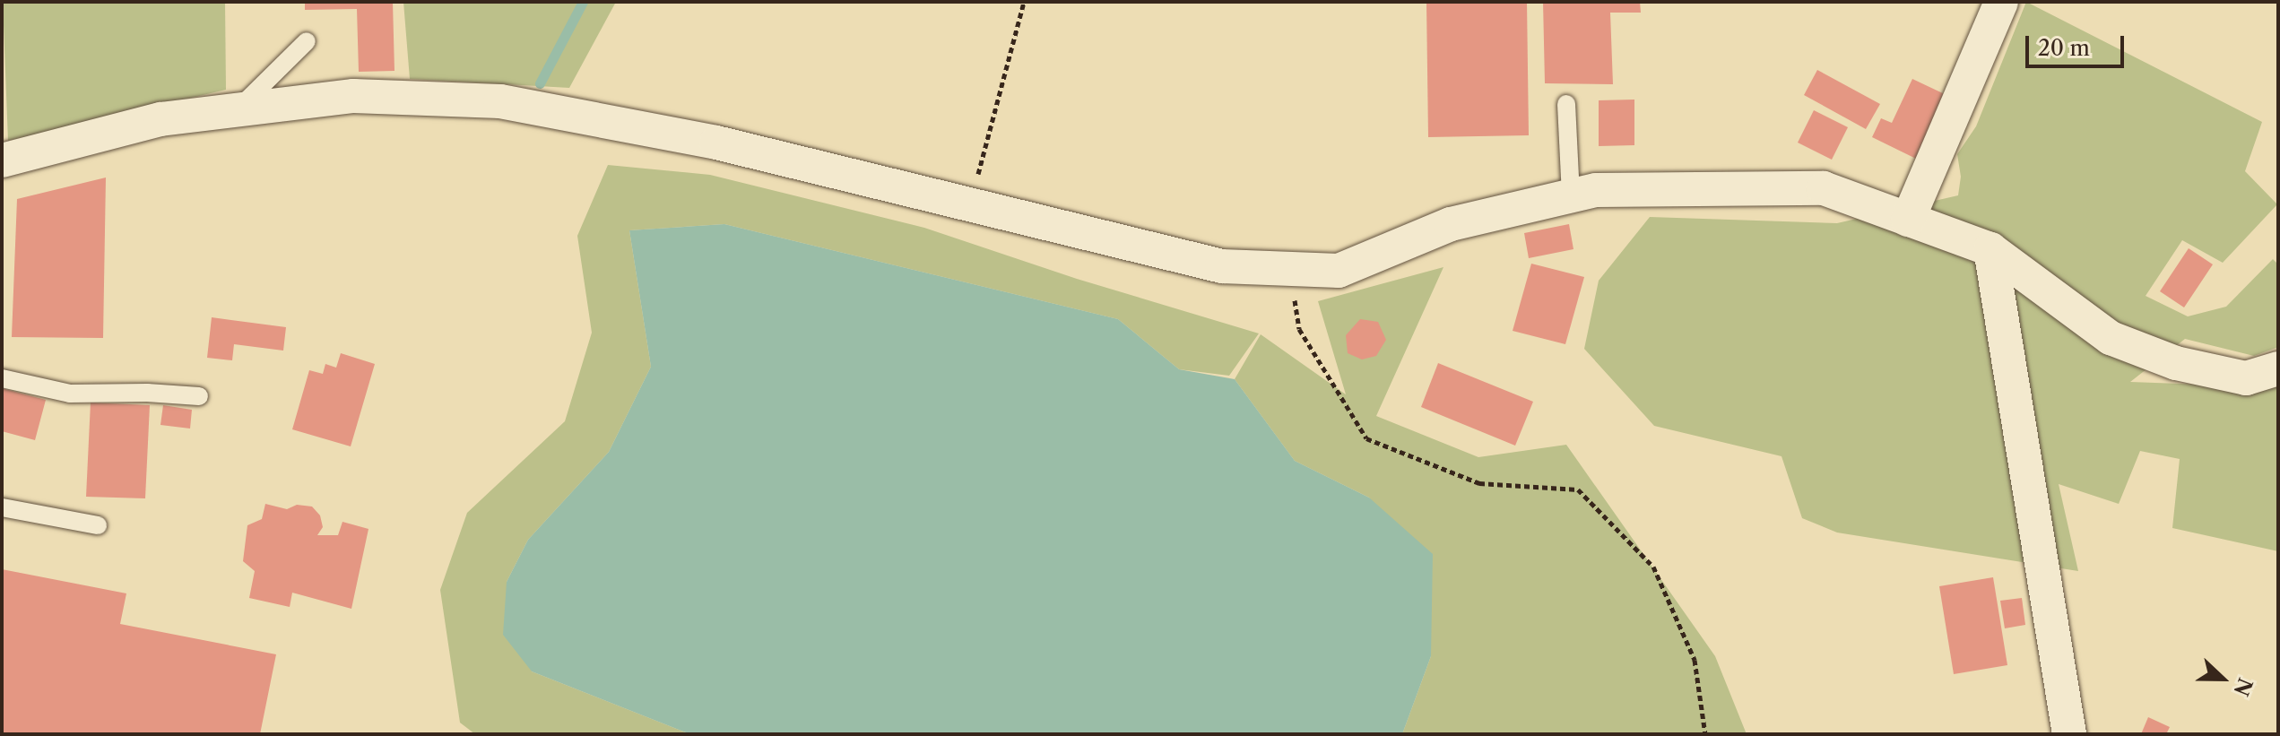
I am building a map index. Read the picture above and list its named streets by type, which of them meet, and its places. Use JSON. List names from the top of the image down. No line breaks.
{"scale_bar":"20 m","north":"right"}
